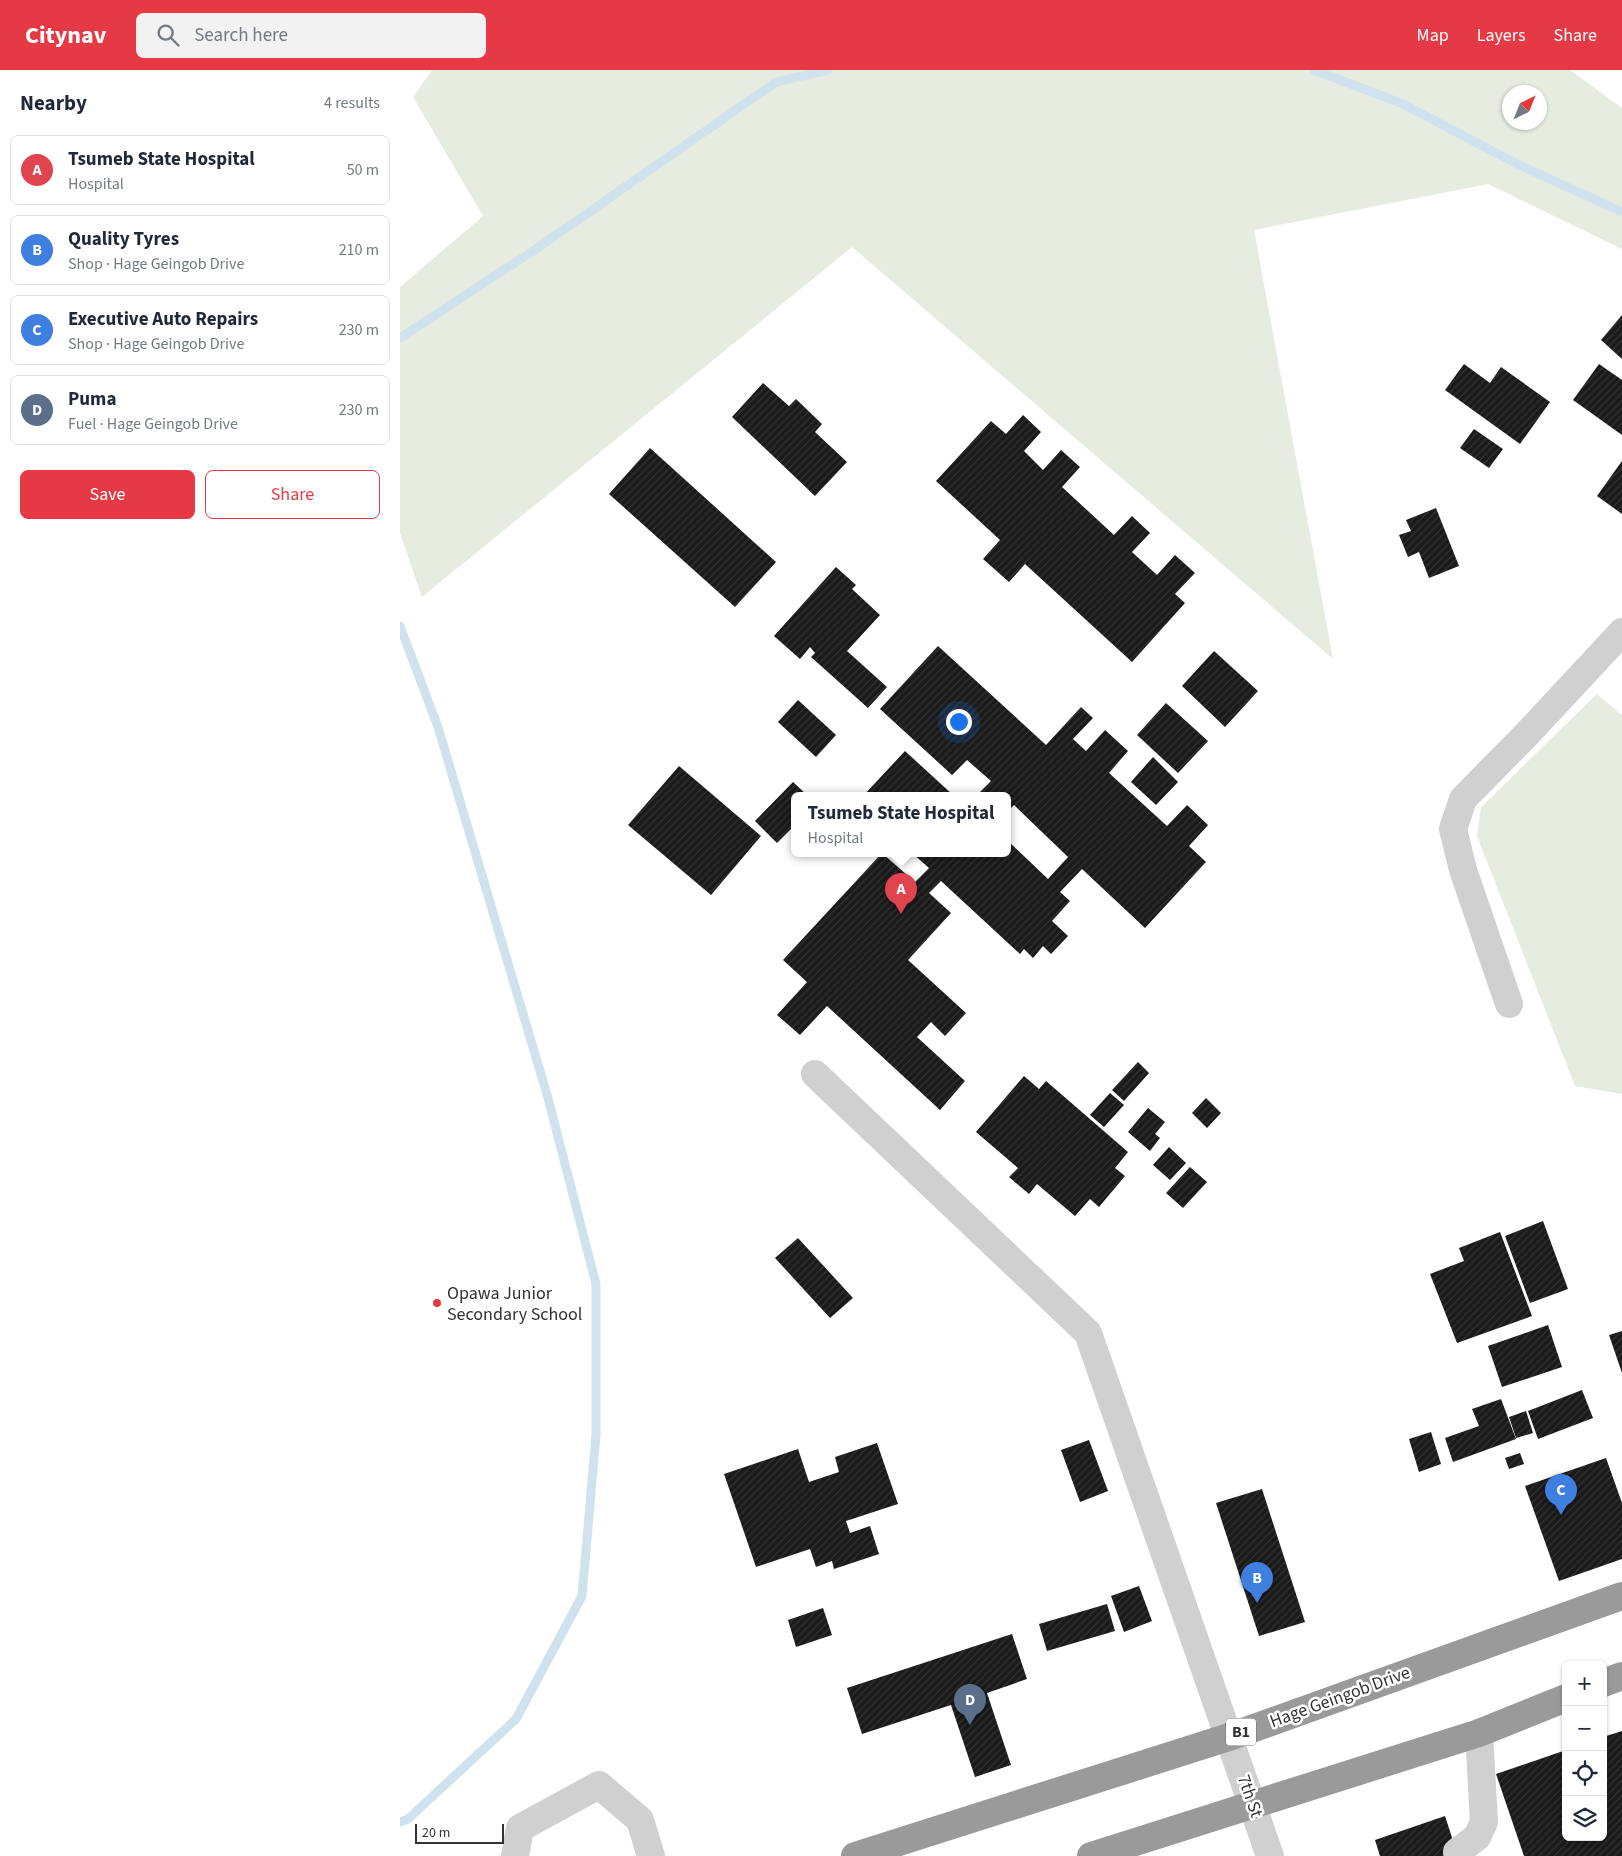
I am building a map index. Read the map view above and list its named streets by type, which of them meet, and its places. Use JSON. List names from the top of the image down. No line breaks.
{"streets":{"highway":["Hage Geingob Drive","B1"],"street":["7th St"]},"crossings":[["Hage Geingob Drive","7th St"]],"places":["Opawa Junior Secondary School"],"scale_bar":"20 m","north":"top right","page":{"header":"Citynav","search":"Search here","nav":["Map","Layers","Share"],"heading":["Nearby","4 results"],"list":[{"mark":"A","name":"Tsumeb State Hospital","note":"Hospital","value":"50 m"},{"mark":"B","name":"Quality Tyres","note":"Shop · Hage Geingob Drive","value":"210 m"},{"mark":"C","name":"Executive Auto Repairs","note":"Shop · Hage Geingob Drive","value":"230 m"},{"mark":"D","name":"Puma","note":"Fuel · Hage Geingob Drive","value":"230 m"}],"buttons":["Save","Share"],"popup":["Tsumeb State Hospital","Hospital"],"pins":["A","C","B","D"],"map_buttons":["+","−"],"scale":"20 m"}}
